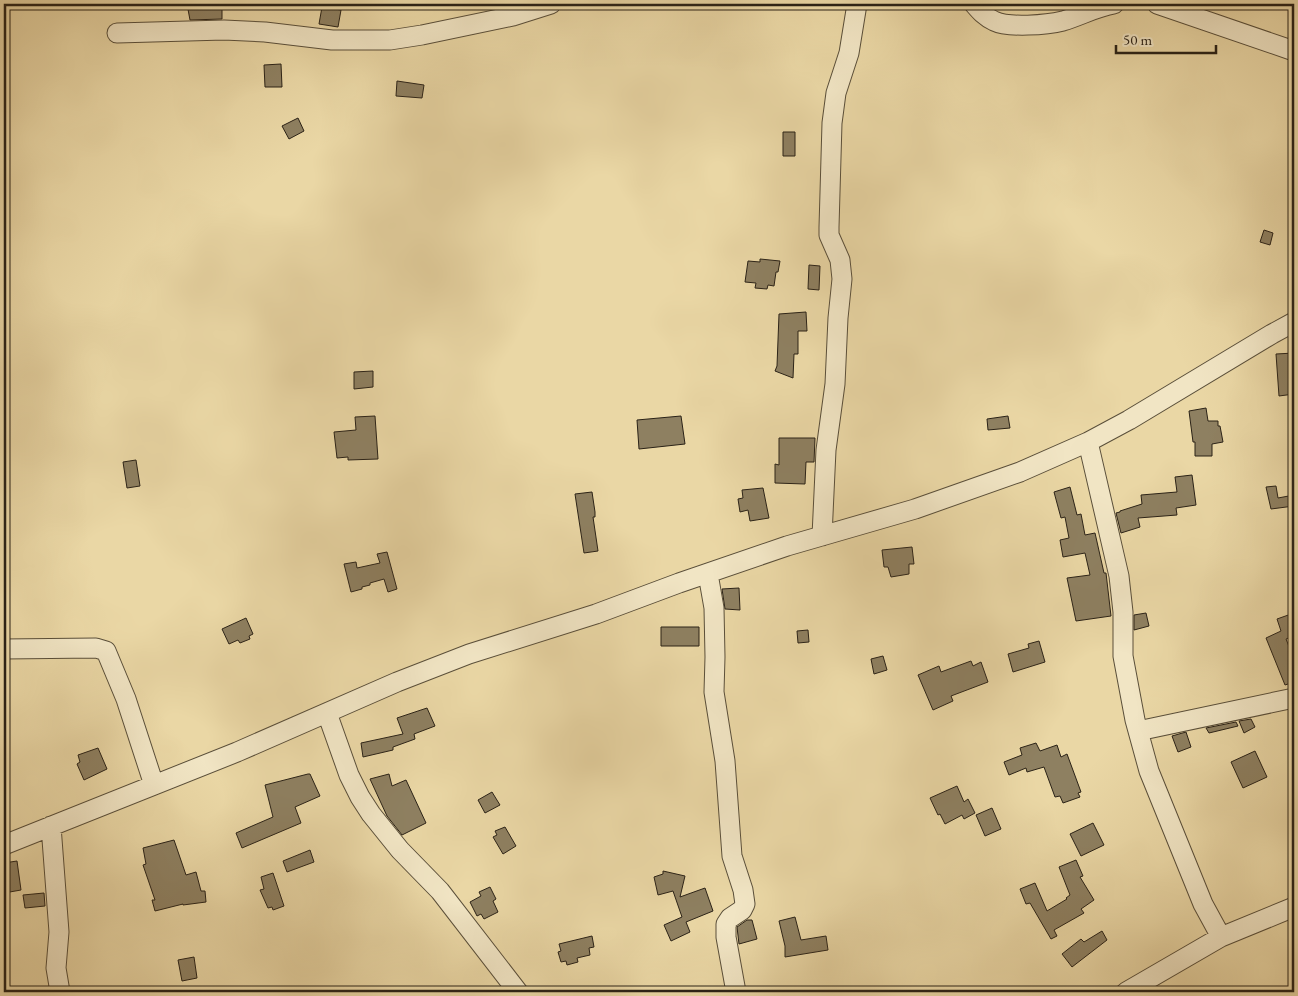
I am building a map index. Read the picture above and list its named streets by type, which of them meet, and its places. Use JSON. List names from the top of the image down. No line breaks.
{"scale_bar":"50 m"}
